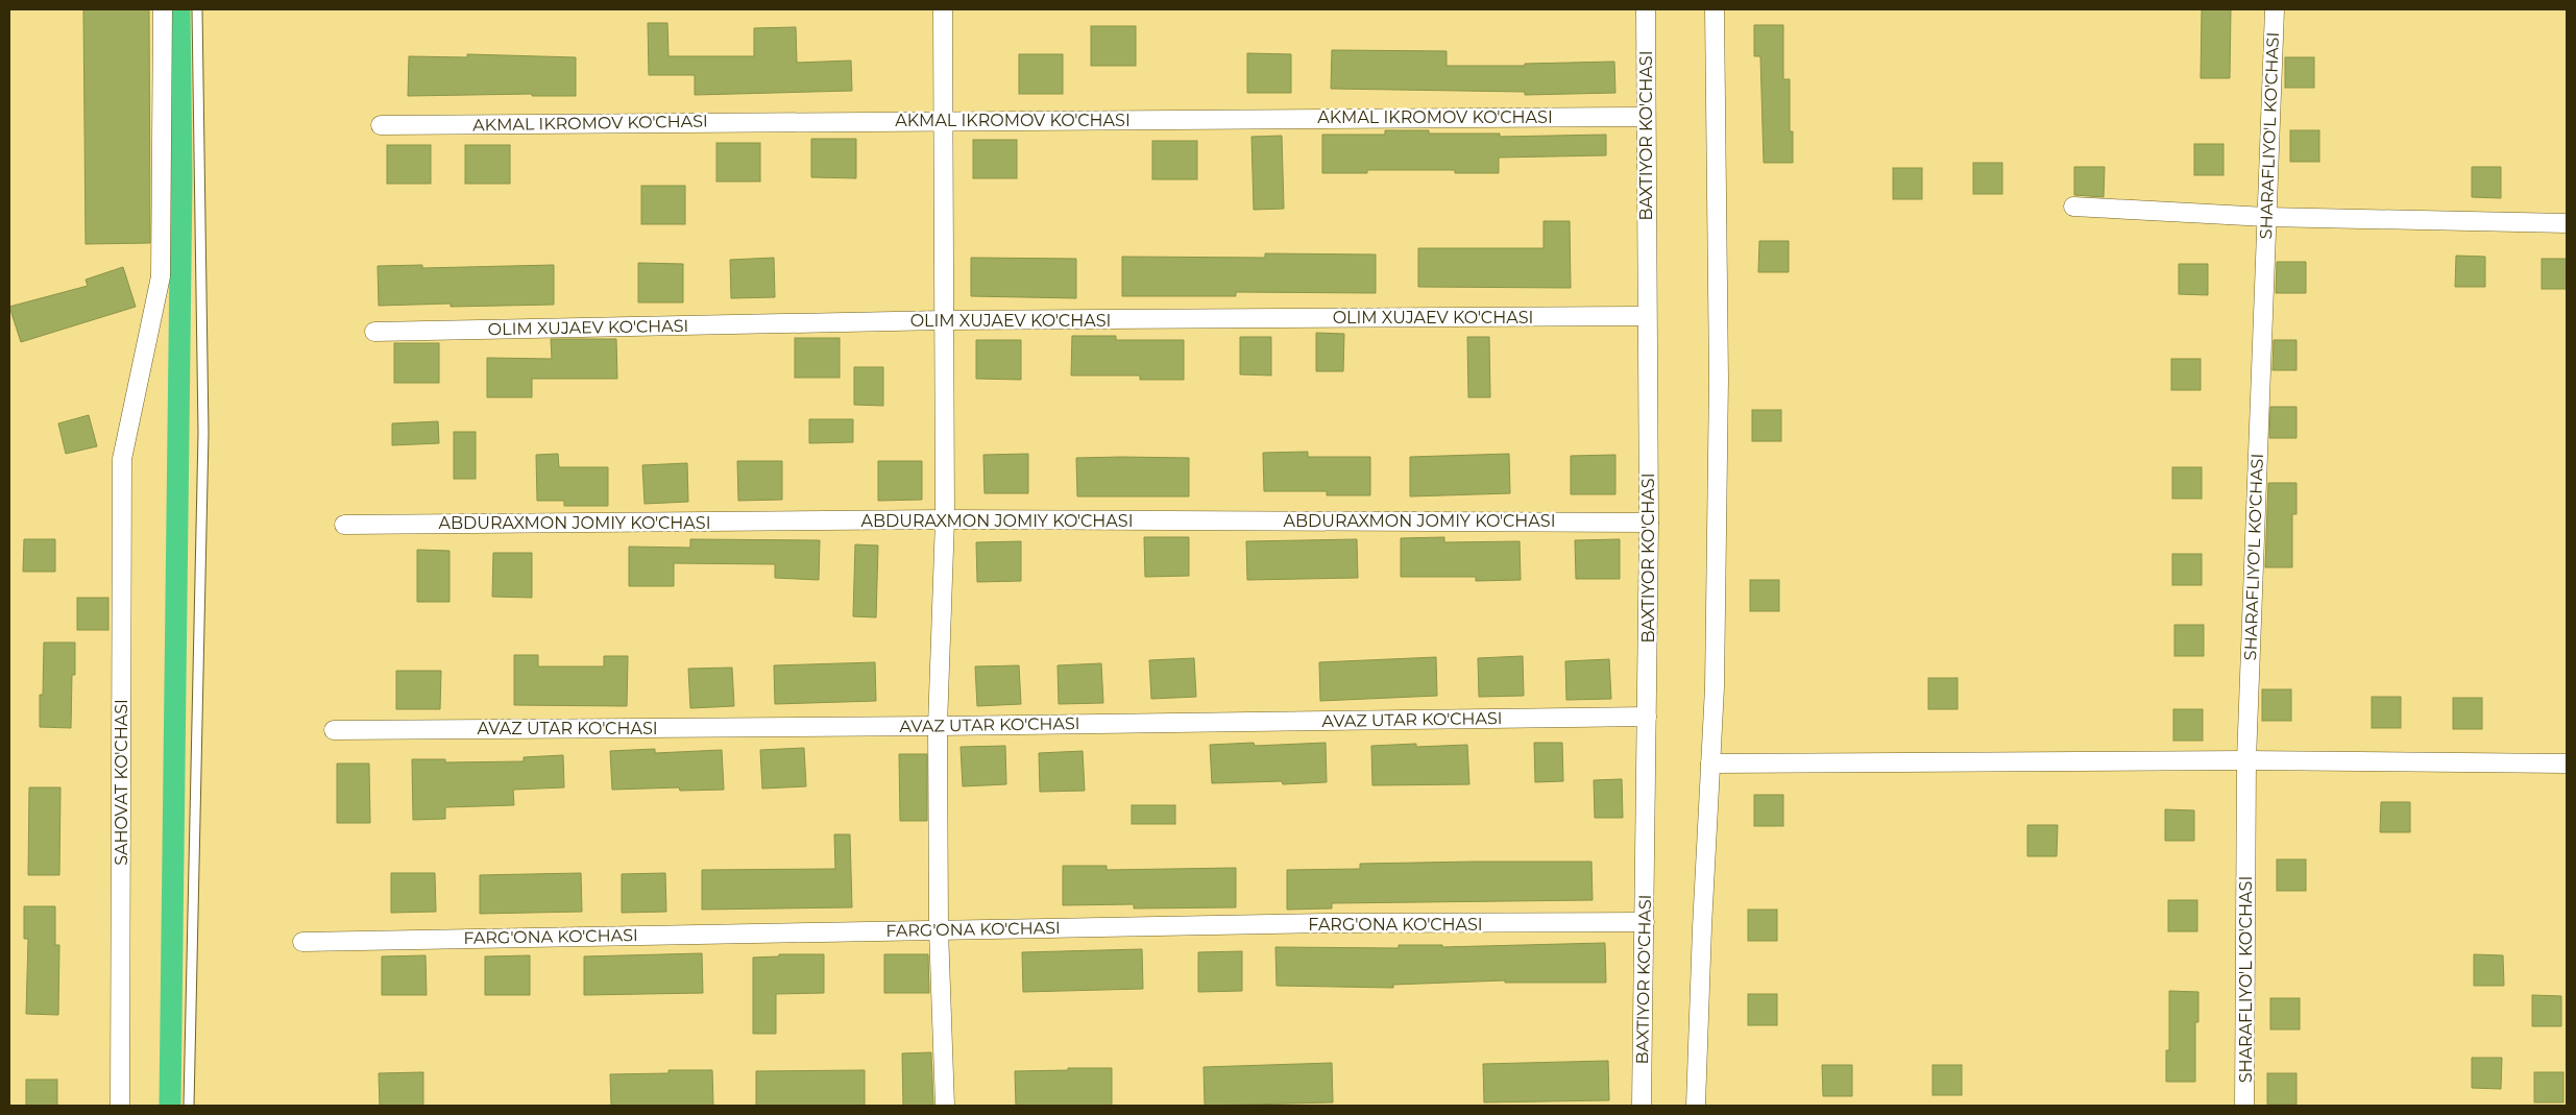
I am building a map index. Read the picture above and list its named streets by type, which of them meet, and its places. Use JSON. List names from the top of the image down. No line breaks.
{"streets":{"street":["AKMAL IKROMOV KO'CHASI","BAXTIYOR KO'CHASI","SHARAFLIYO'L KO'CHASI","OLIM XUJAEV KO'CHASI","ABDURAXMON JOMIY KO'CHASI","AVAZ UTAR KO'CHASI","SAHOVAT KO'CHASI","FARG'ONA KO'CHASI"]},"crossings":[["AKMAL IKROMOV KO'CHASI","BAXTIYOR KO'CHASI"],["BAXTIYOR KO'CHASI","OLIM XUJAEV KO'CHASI"],["BAXTIYOR KO'CHASI","ABDURAXMON JOMIY KO'CHASI"],["BAXTIYOR KO'CHASI","AVAZ UTAR KO'CHASI"],["BAXTIYOR KO'CHASI","FARG'ONA KO'CHASI"]]}
